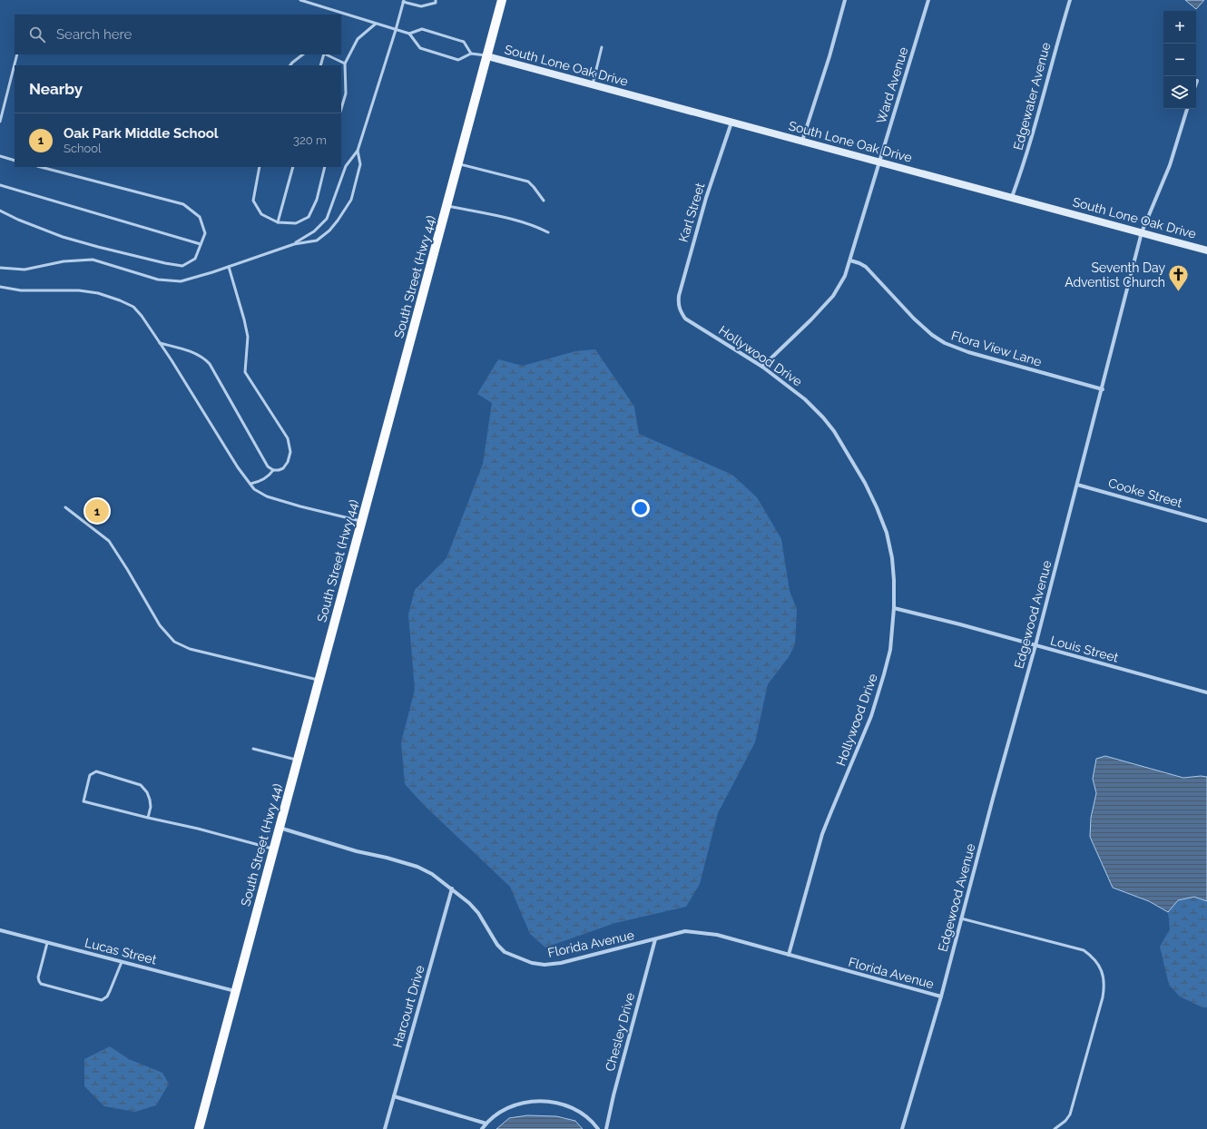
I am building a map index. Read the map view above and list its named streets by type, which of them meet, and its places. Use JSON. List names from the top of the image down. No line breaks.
{"streets":{"main road":["South Street (Hwy 44)"],"street":["South Lone Oak Drive","Ward Avenue","Edgewater Avenue","Karl Street","Flora View Lane","Hollywood Drive","Cooke Street","Edgewood Avenue","Louis Street","Florida Avenue","Lucas Street","Harcourt Drive","Chesley Drive"]},"crossings":[["South Lone Oak Drive","Ward Avenue"],["South Lone Oak Drive","Edgewater Avenue"],["South Lone Oak Drive","Karl Street"],["South Lone Oak Drive","South Street (Hwy 44)"],["South Lone Oak Drive","Edgewood Avenue"],["Ward Avenue","Flora View Lane"],["Ward Avenue","Hollywood Drive"],["Karl Street","Hollywood Drive"],["South Street (Hwy 44)","Florida Avenue"],["South Street (Hwy 44)","Lucas Street"],["Flora View Lane","Edgewood Avenue"],["Hollywood Drive","Louis Street"],["Hollywood Drive","Florida Avenue"],["Cooke Street","Edgewood Avenue"],["Edgewood Avenue","Louis Street"],["Edgewood Avenue","Florida Avenue"],["Florida Avenue","Harcourt Drive"],["Florida Avenue","Chesley Drive"]],"places":{"church":["Seventh Day Adventist Church"]},"page":{"map_buttons":["+","−"],"search":"Search here","heading":"Nearby","list":[{"mark":"1","name":"Oak Park Middle School","note":"School","value":"320 m"}],"pins":"1"}}
